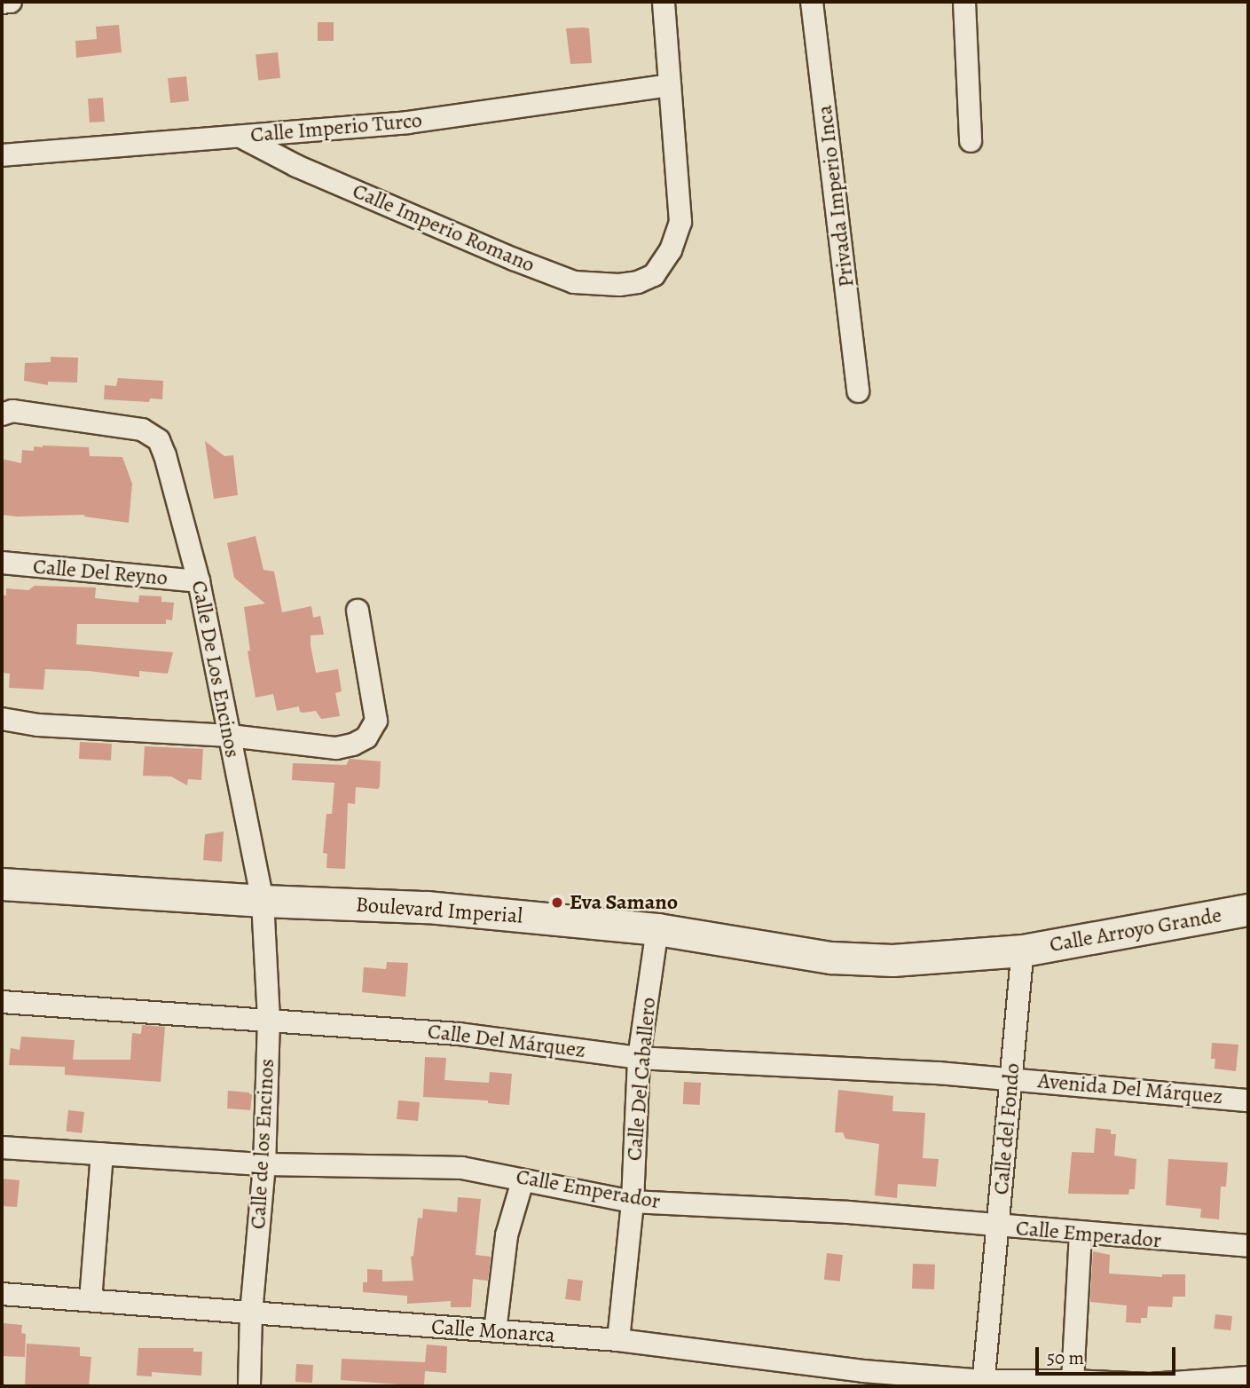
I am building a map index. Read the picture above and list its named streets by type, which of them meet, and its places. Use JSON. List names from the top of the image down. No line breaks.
{"streets":{"street":["Calle Imperio Turco","Privada Imperio Inca","Calle Imperio Romano","Calle Del Reyno","Calle De Los Encinos","Boulevard Imperial","Calle Arroyo Grande","Calle Del Márquez","Calle Del Caballero","Avenida Del Márquez","Calle del Fondo","Calle de los Encinos","Calle Emperador","Calle Monarca"]},"crossings":[["Calle Imperio Turco","Calle Imperio Romano"],["Calle Del Reyno","Calle De Los Encinos"],["Calle De Los Encinos","Boulevard Imperial"],["Calle De Los Encinos","Calle de los Encinos"],["Boulevard Imperial","Calle Arroyo Grande"],["Boulevard Imperial","Calle Del Caballero"],["Boulevard Imperial","Calle del Fondo"],["Boulevard Imperial","Calle de los Encinos"],["Calle Arroyo Grande","Calle del Fondo"],["Calle Del Márquez","Calle Del Caballero"],["Calle Del Márquez","Avenida Del Márquez"],["Calle Del Márquez","Calle del Fondo"],["Calle Del Márquez","Calle de los Encinos"],["Calle Del Caballero","Calle Emperador"],["Calle Del Caballero","Calle Monarca"],["Avenida Del Márquez","Calle del Fondo"],["Calle del Fondo","Calle Emperador"],["Calle del Fondo","Calle Monarca"],["Calle de los Encinos","Calle Emperador"],["Calle de los Encinos","Calle Monarca"]],"places":["Eva Samano"],"scale_bar":"50 m"}
